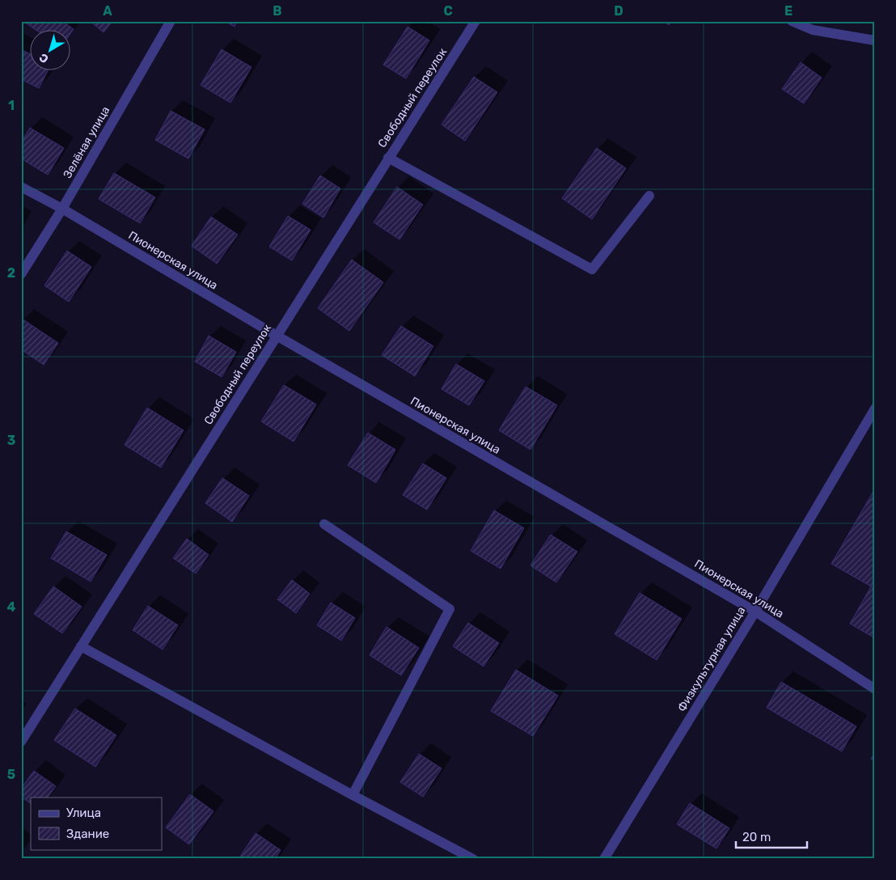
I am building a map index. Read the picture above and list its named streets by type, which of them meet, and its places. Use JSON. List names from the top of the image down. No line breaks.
{"streets":{"street":["Свободный переулок","Зелёная улица","Пионерская улица","Физкультурная улица"]},"crossings":[["Свободный переулок","Пионерская улица"],["Зелёная улица","Пионерская улица"],["Пионерская улица","Физкультурная улица"]],"legend":["Улица","Здание"],"scale_bar":"20 m","north":"bottom left","grid":{"columns":["A","B","C","D","E"],"rows":["1","2","3","4","5"]}}
